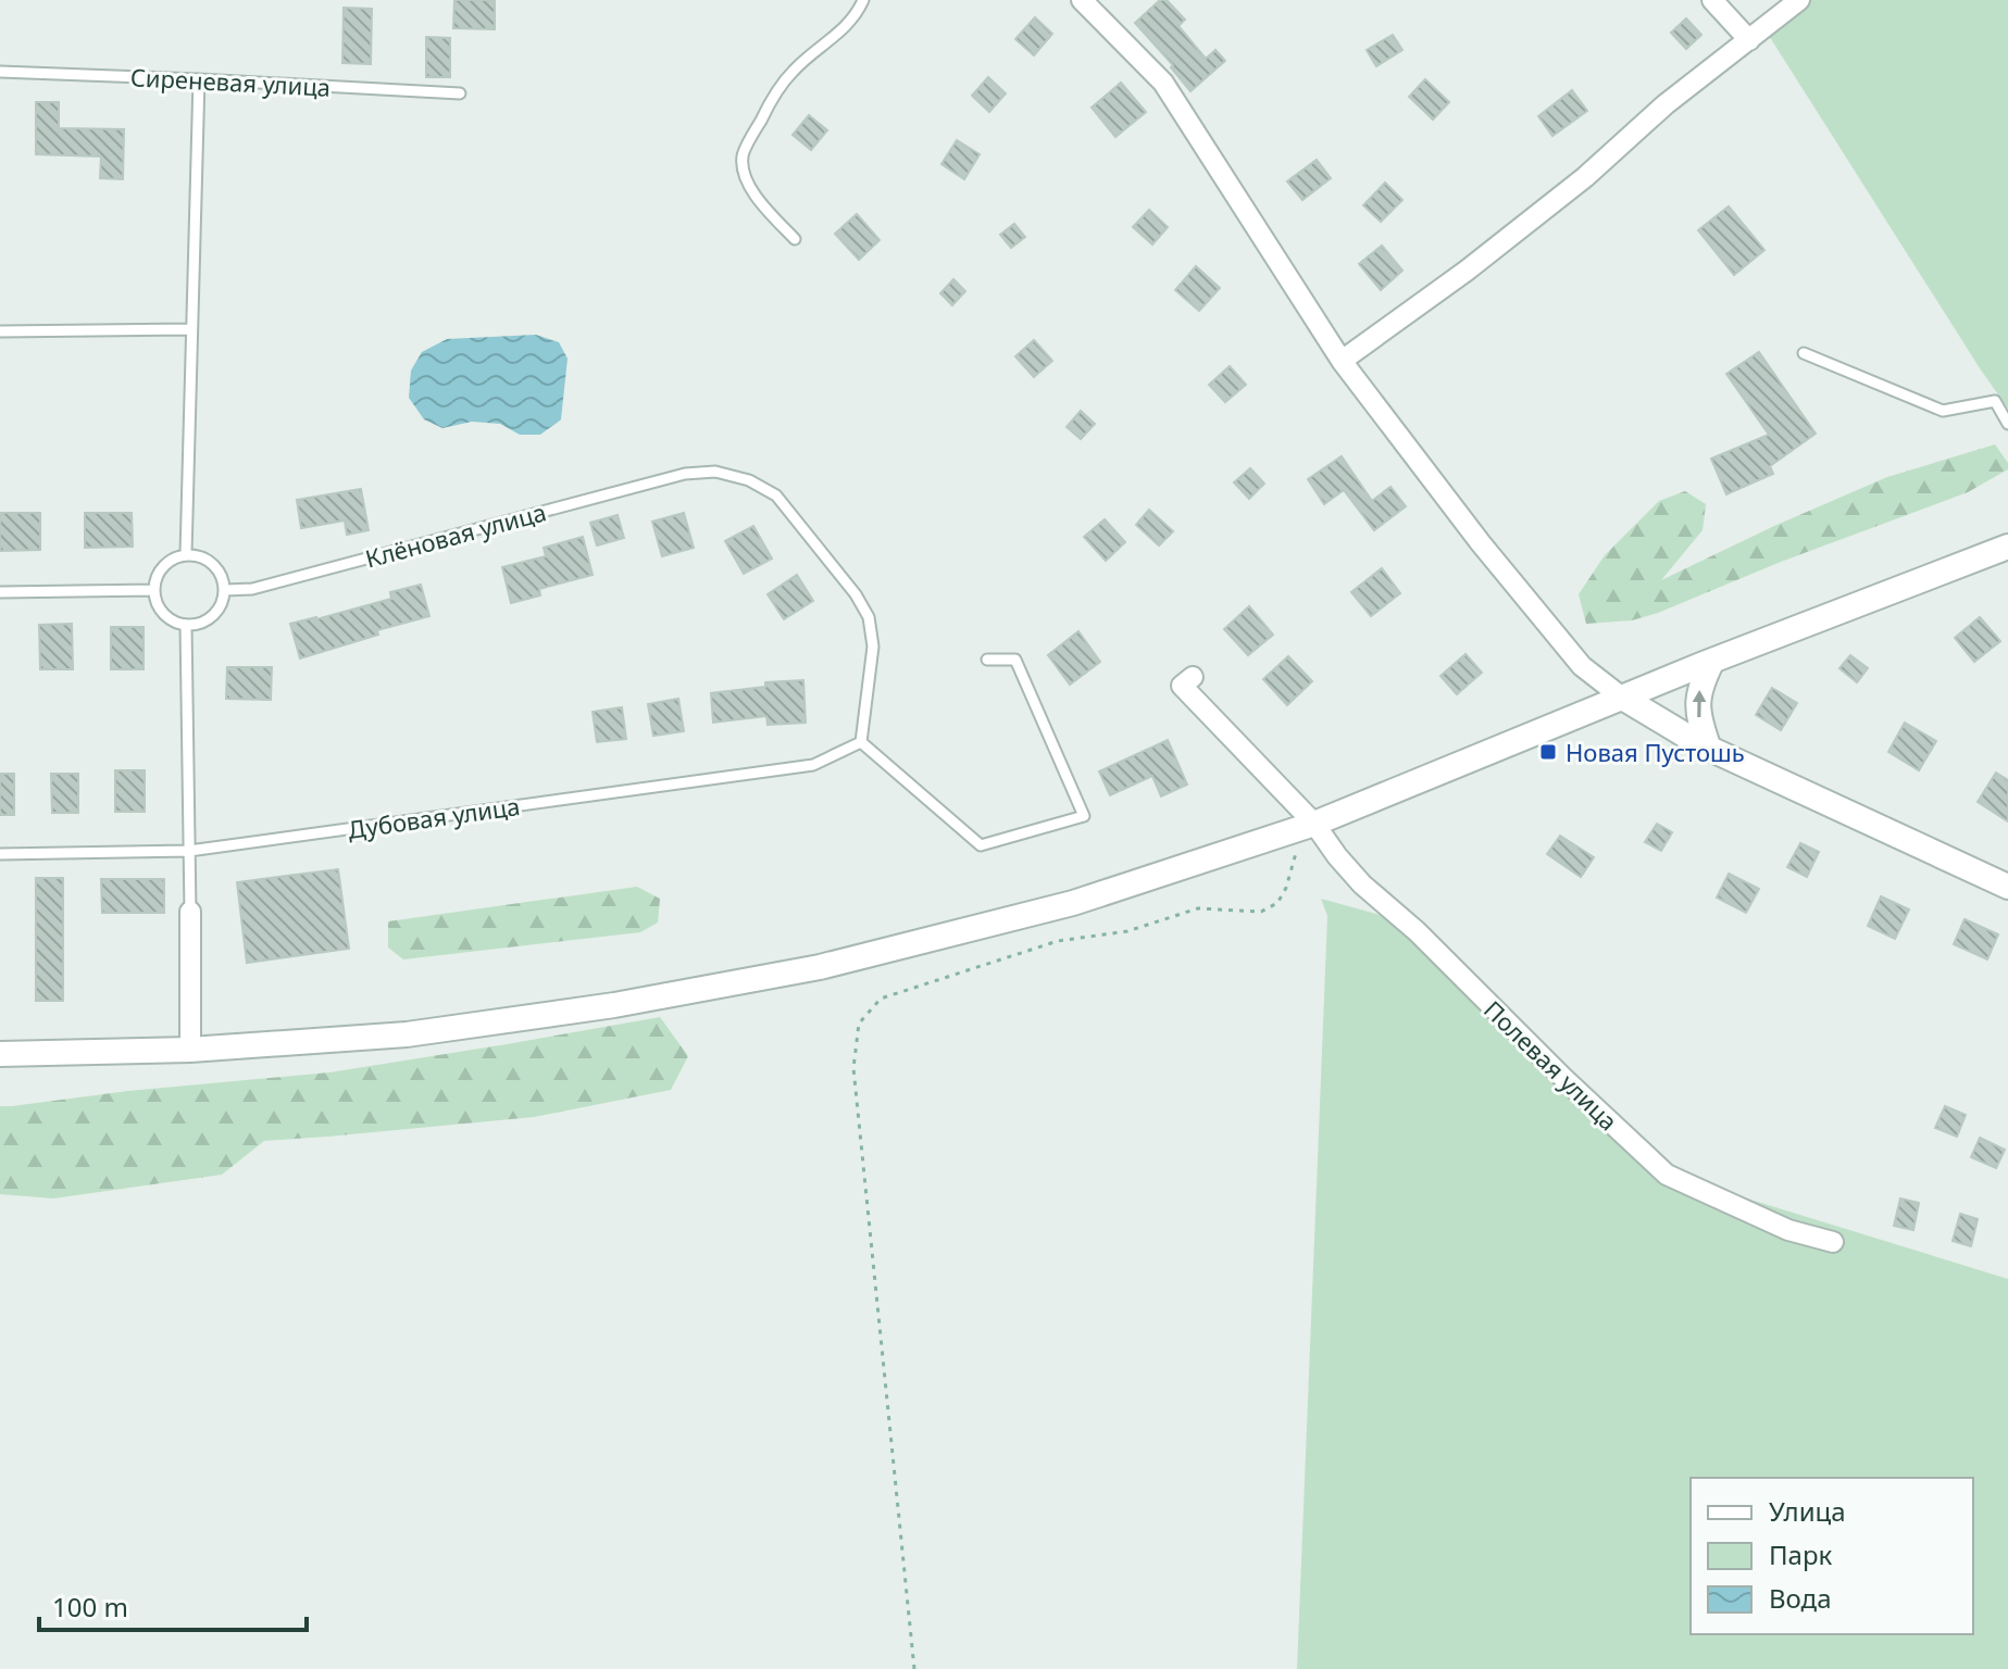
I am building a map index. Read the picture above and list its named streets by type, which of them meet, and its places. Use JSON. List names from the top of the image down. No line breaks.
{"streets":{"street":["Полевая улица"],"lane":["Сиреневая улица","Клёновая улица","Дубовая улица"]},"crossings":[["Клёновая улица","Дубовая улица"]],"places":{"transit":["Новая Пустошь"]},"legend":["Улица","Парк","Вода"],"scale_bar":"100 m"}
